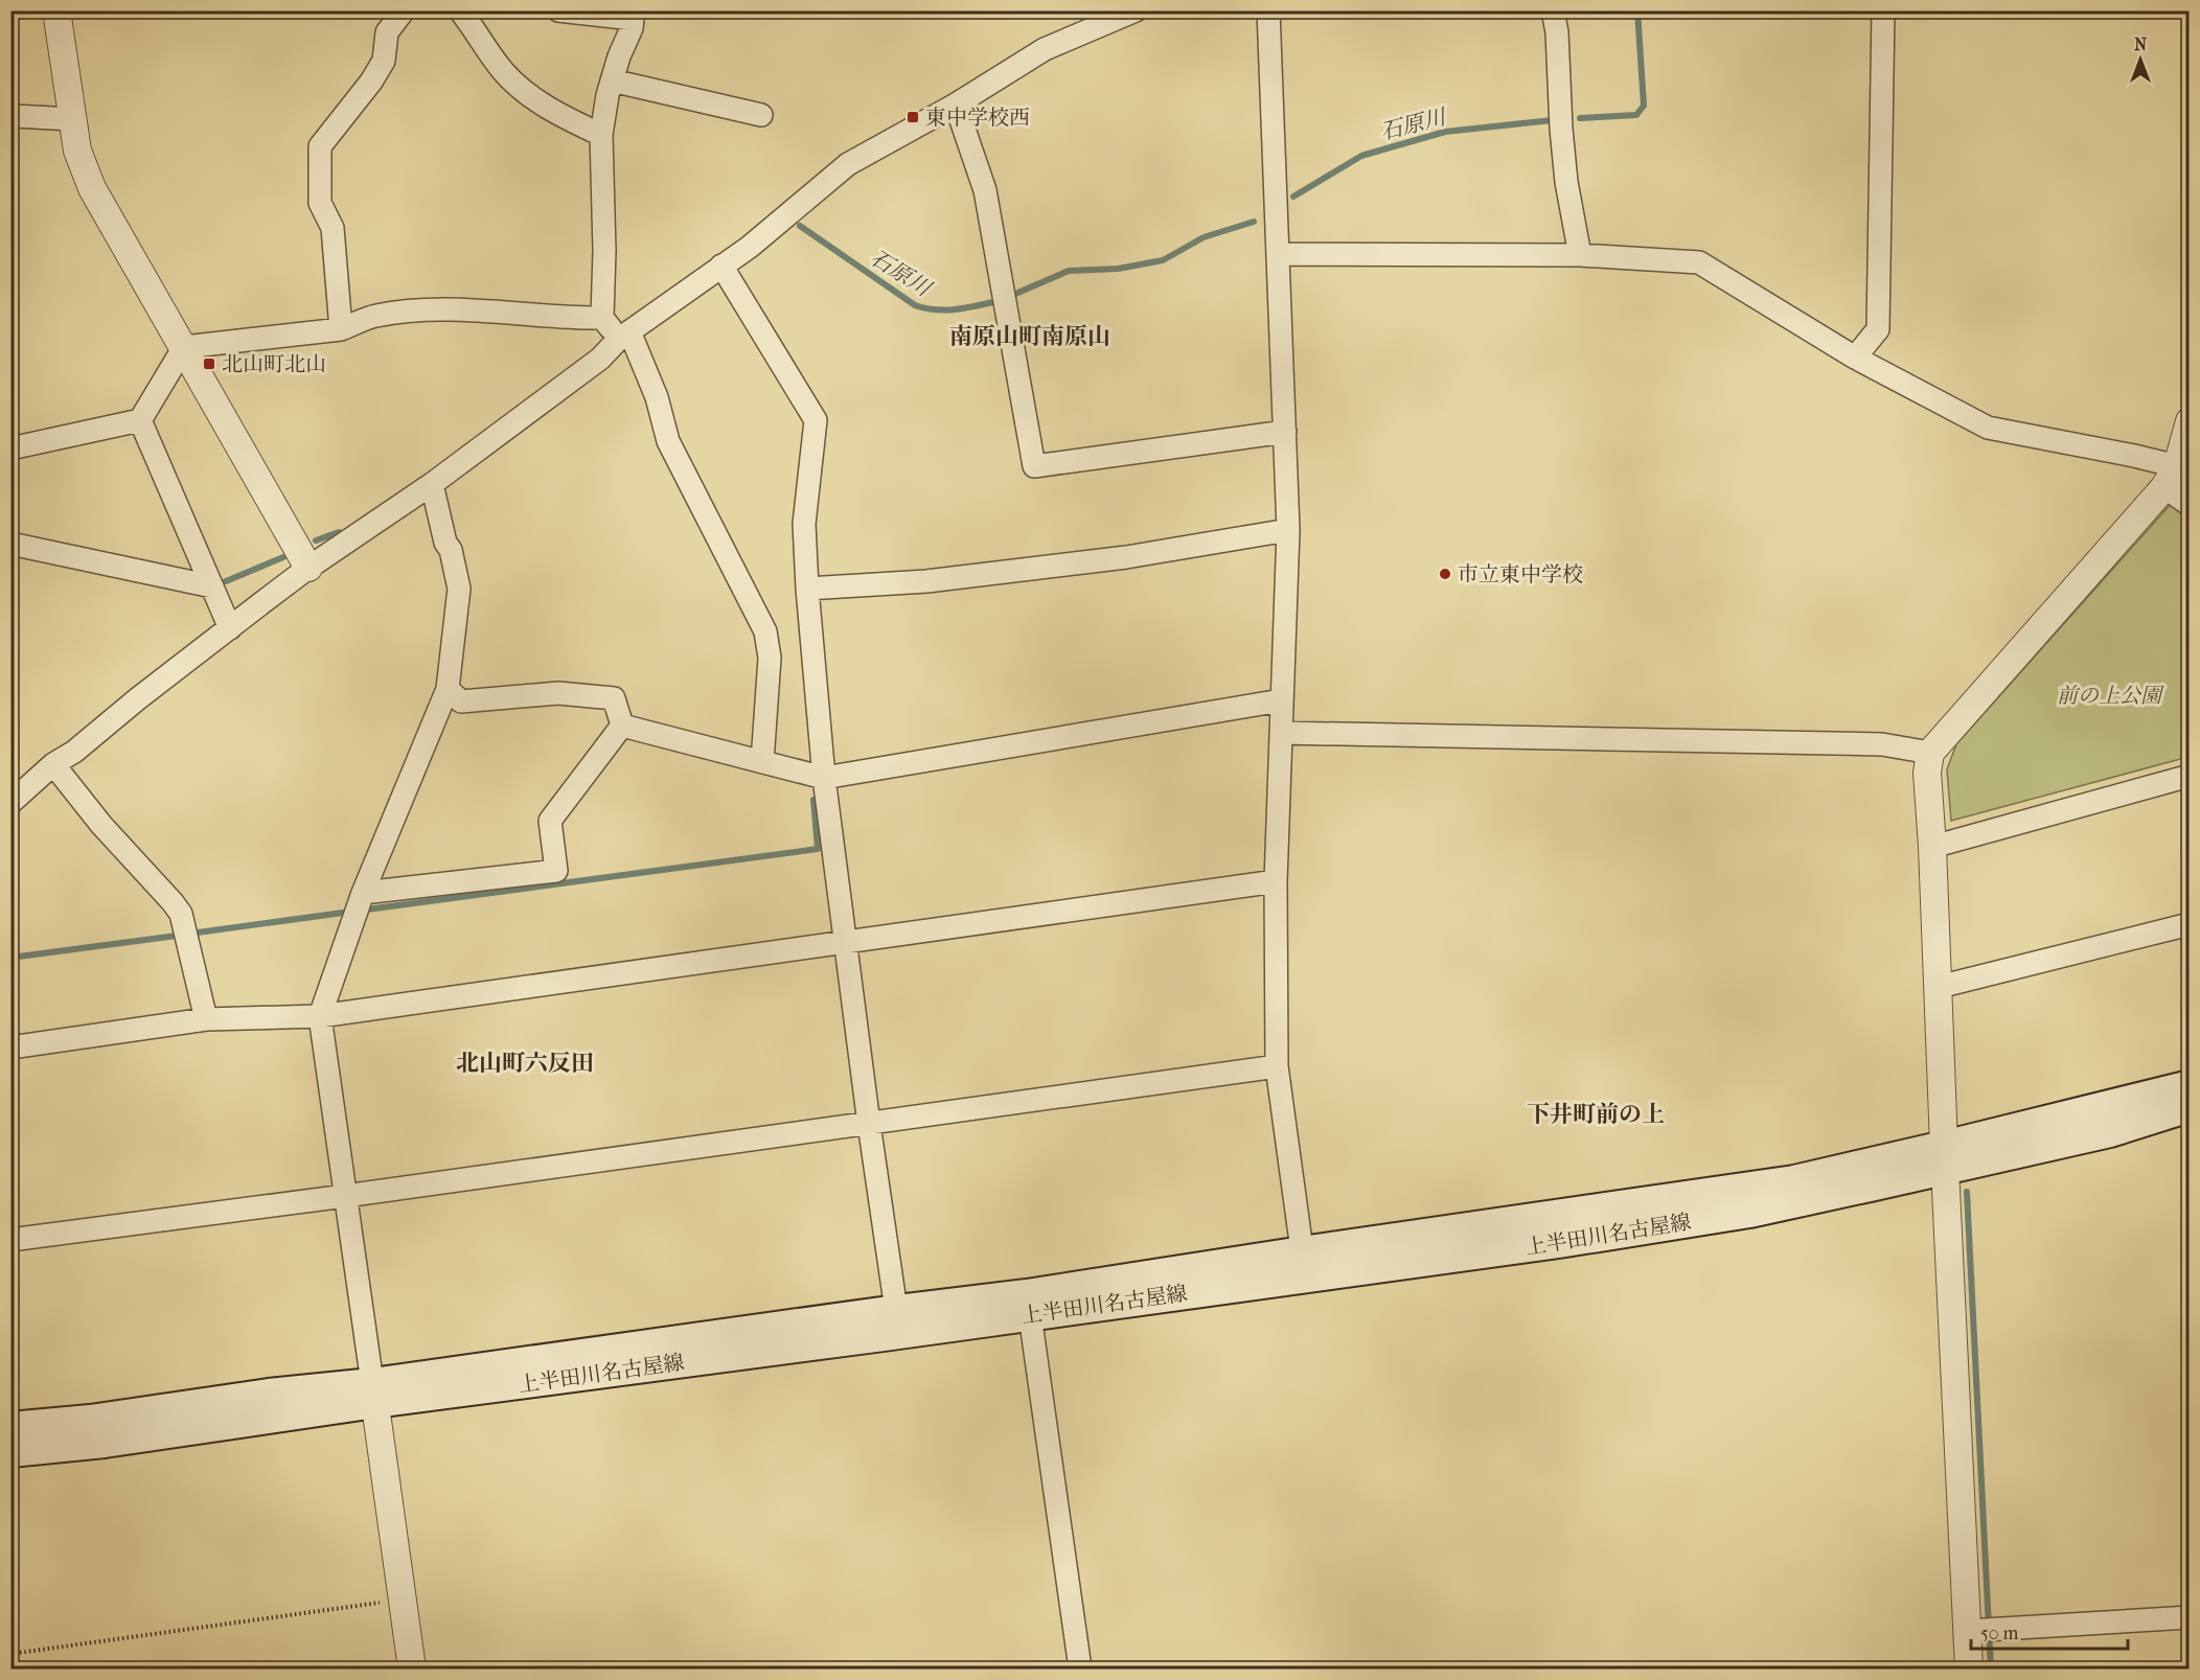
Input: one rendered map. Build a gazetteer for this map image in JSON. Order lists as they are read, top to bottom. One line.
{"streets":{"main road":["上半田川名古屋線"]},"districts":["南原山町南原山","北山町六反田","下井町前の上"],"water":["石原川"],"parks":["前の上公園"],"places":{"transit":["東中学校西","北山町北山"],"other":["市立東中学校"]},"scale_bar":"50 m","north":"top"}
